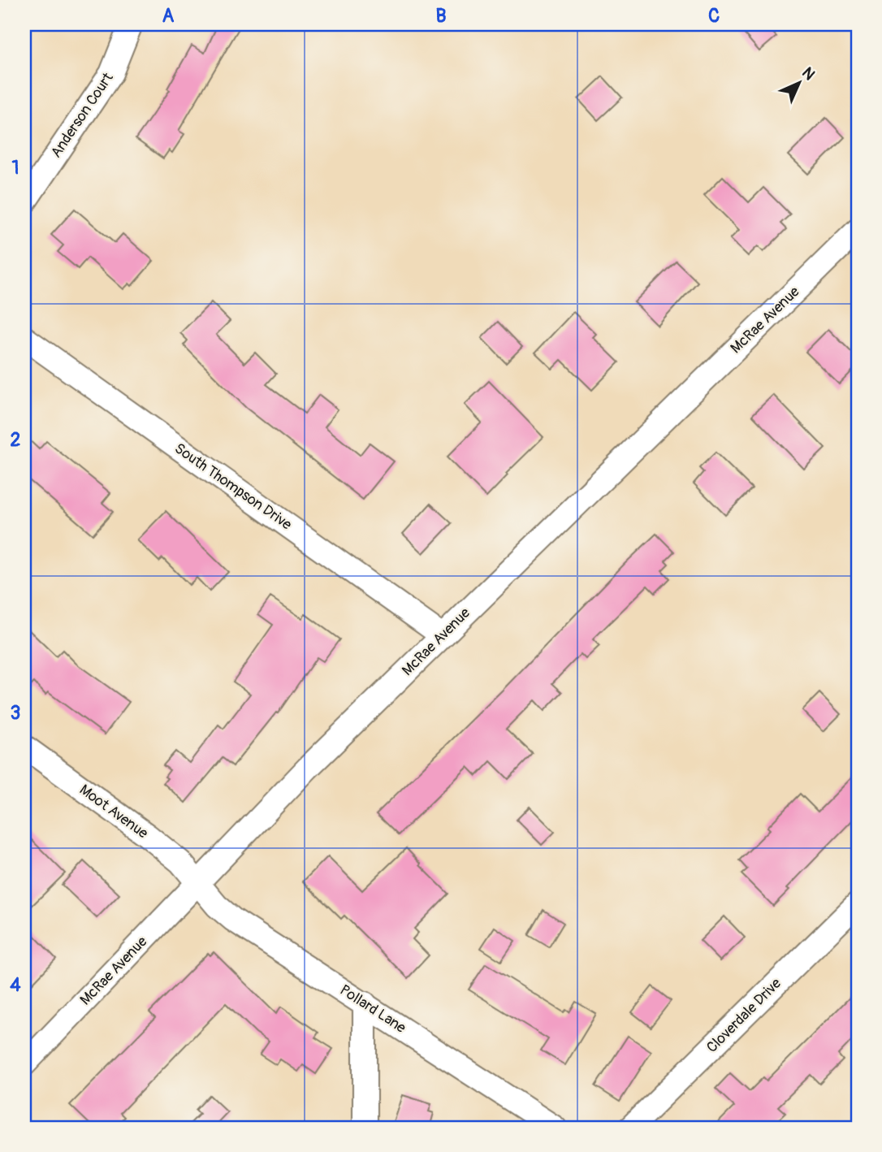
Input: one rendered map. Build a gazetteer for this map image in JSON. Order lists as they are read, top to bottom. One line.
{"streets":{"street":["Anderson Court","McRae Avenue","South Thompson Drive","Moot Avenue","Pollard Lane","Cloverdale Drive"]},"crossings":[["McRae Avenue","South Thompson Drive"],["McRae Avenue","Moot Avenue"],["McRae Avenue","Pollard Lane"],["Moot Avenue","Pollard Lane"]],"north":"top right","grid":{"columns":["A","B","C"],"rows":["1","2","3","4"]}}
